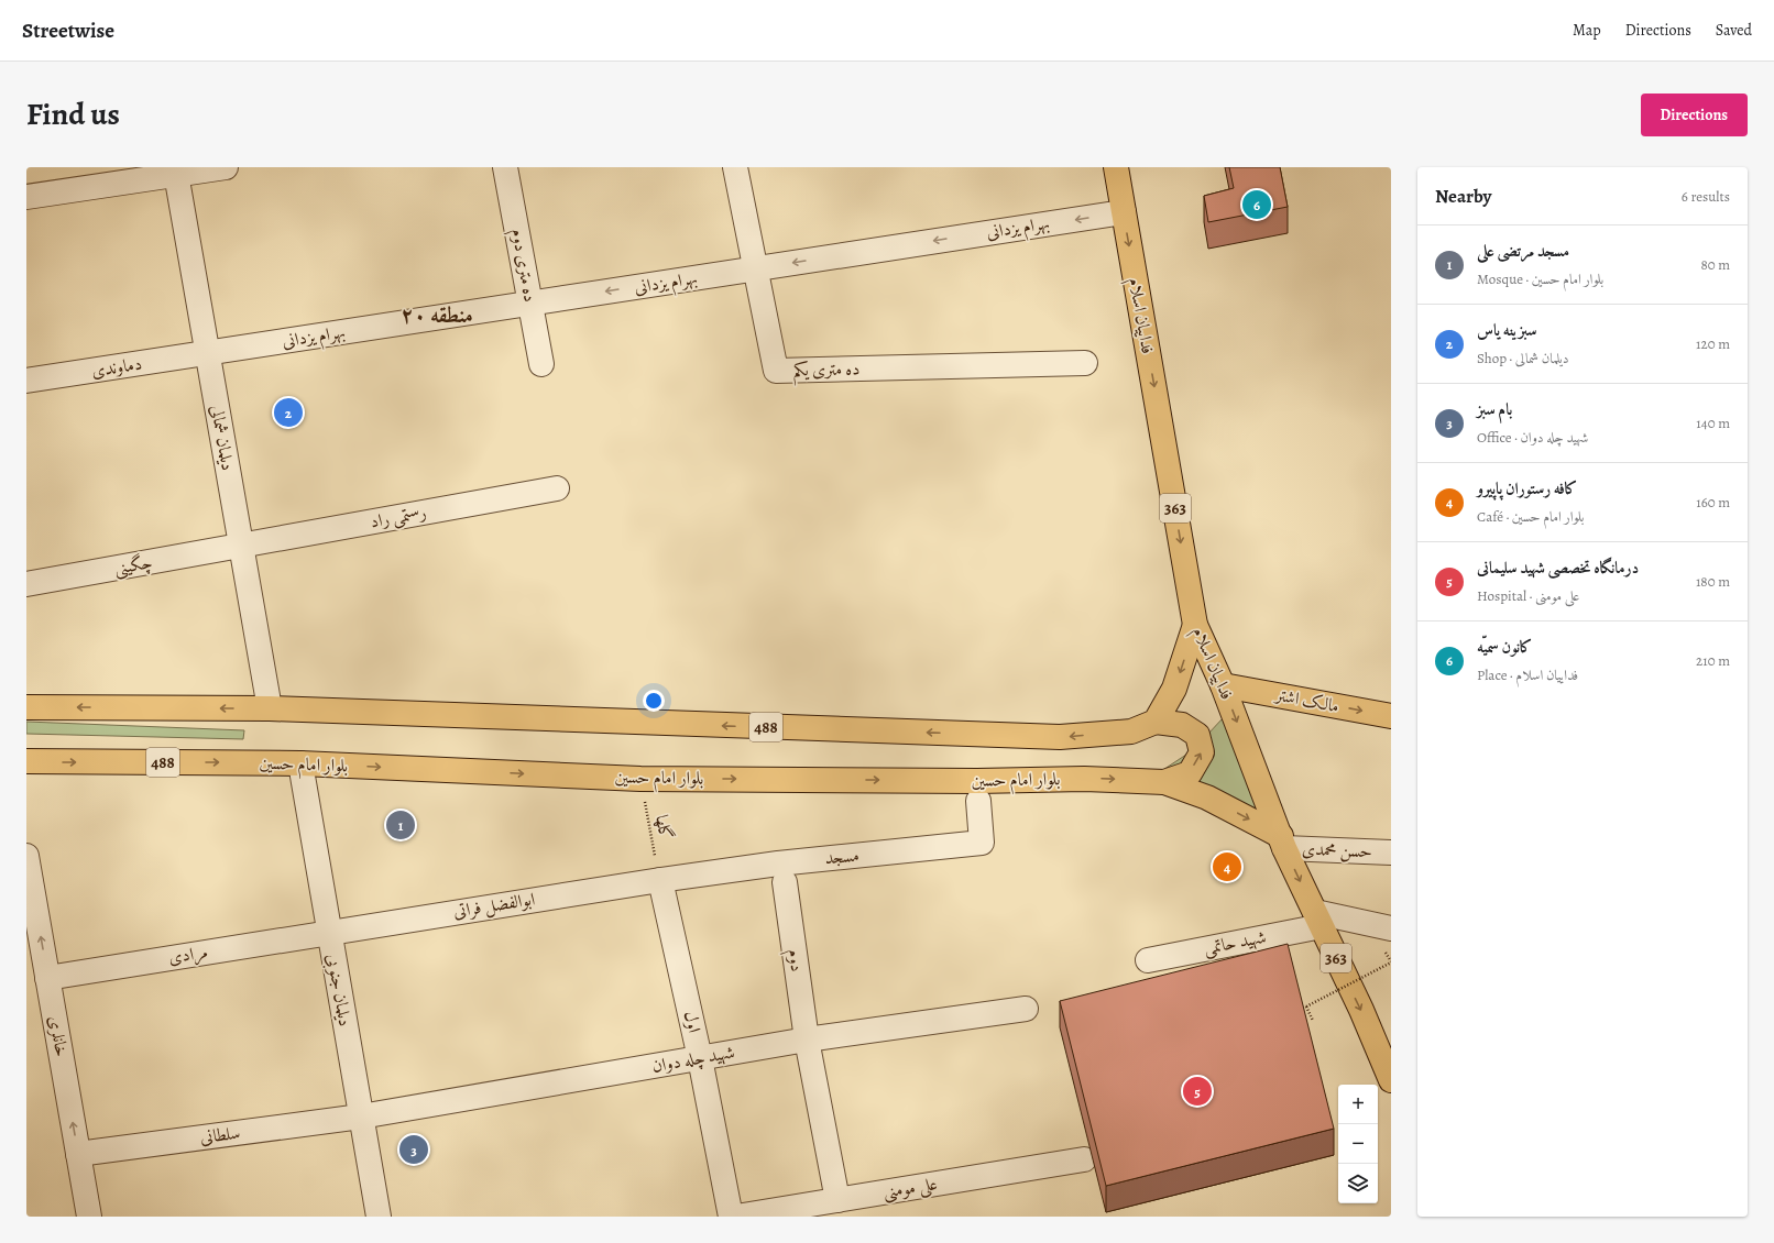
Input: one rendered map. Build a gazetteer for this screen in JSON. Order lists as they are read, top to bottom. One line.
{"streets":{"main road":["فداییان اسلام","363","مالک اشتر","488","بلوار امام حسین"],"street":["بهرام یزدانی","ده متری دوم","دماوندی","ده متری یکم","دیلمان شمالی","رستمی راد","چگینی","حسن محمدی","مسجد","ابوالفضل فراتی","شهید حاتمی","مرادی","دوم","دیلمان جنوبی","اول","خانلری","شهید چله دوان","سلطانی","علی مومنی"],"path":["گلها"]},"crossings":[["بهرام یزدانی","ده متری دوم"],["بهرام یزدانی","فداییان اسلام"],["بهرام یزدانی","دماوندی"],["بهرام یزدانی","ده متری یکم"],["بهرام یزدانی","دیلمان شمالی"],["فداییان اسلام","مالک اشتر"],["فداییان اسلام","بلوار امام حسین"],["فداییان اسلام","حسن محمدی"],["فداییان اسلام","شهید حاتمی"],["دماوندی","دیلمان شمالی"],["دیلمان شمالی","رستمی راد"],["دیلمان شمالی","چگینی"],["دیلمان شمالی","488"],["رستمی راد","چگینی"],["بلوار امام حسین","گلها"],["بلوار امام حسین","حسن محمدی"],["بلوار امام حسین","دیلمان جنوبی"],["گلها","مسجد"],["گلها","ابوالفضل فراتی"],["گلها","اول"],["مسجد","ابوالفضل فراتی"],["مسجد","اول"],["ابوالفضل فراتی","مرادی"],["ابوالفضل فراتی","دیلمان جنوبی"],["ابوالفضل فراتی","اول"],["مرادی","دیلمان جنوبی"],["مرادی","خانلری"],["دوم","شهید چله دوان"],["دیلمان جنوبی","شهید چله دوان"],["دیلمان جنوبی","سلطانی"],["اول","شهید چله دوان"],["خانلری","سلطانی"],["شهید چله دوان","سلطانی"]],"one_way":["بهرام یزدانی","فداییان اسلام","مالک اشتر","خانلری"],"districts":["منطقه ۲۰"],"page":{"header":"Streetwise","nav":["Map","Directions","Saved"],"title":"Find us","buttons":"Directions","heading":["Nearby","6 results"],"pins":["6","2","1","4","5","3"],"list":[{"mark":"1","name":"مسجد مرتضی علی","note":"Mosque · بلوار امام حسین","value":"80 m"},{"mark":"2","name":"سبزینه یاس","note":"Shop · دیلمان شمالی","value":"120 m"},{"mark":"3","name":"بام سبز","note":"Office · شهید چله دوان","value":"140 m"},{"mark":"4","name":"کافه رستوران پاپیرو","note":"Café · بلوار امام حسین","value":"160 m"},{"mark":"5","name":"درمانگاه تخصصی شهید سلیمانی","note":"Hospital · علی مومنی","value":"180 m"},{"mark":"6","name":"کانون سمیّه","note":"Place · فداییان اسلام","value":"210 m"}],"map_buttons":["+","−"]}}
